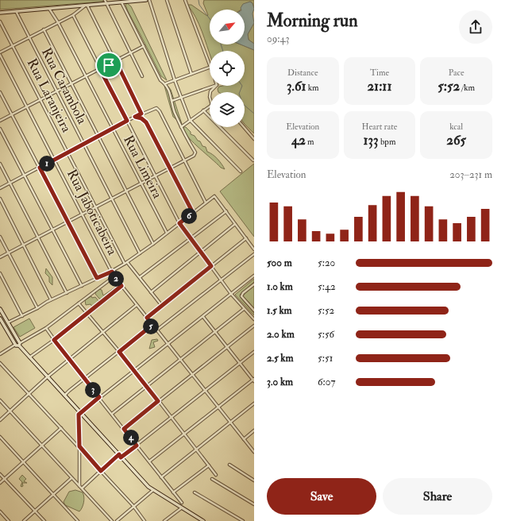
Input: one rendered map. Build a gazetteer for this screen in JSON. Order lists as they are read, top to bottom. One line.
{"streets":{"street":["Rua Carambola","Rua Laranjeira","Rua Limeira","Rua Jaboticabeira"]},"north":"top right","page":{"heading":["Morning run","09:43"],"stats":[["Distance","3.61 km"],["Time","21:11"],["Pace","5:52 /km"],["Elevation","42 m"],["Heart rate","133 bpm"],["kcal","265"]],"pins":["1","6","2","5","3","4"],"chart":["Elevation","203–231 m"],"list":[{"name":"500 m","note":"5:20"},{"name":"1.0 km","note":"5:42"},{"name":"1.5 km","note":"5:52"},{"name":"2.0 km","note":"5:56"},{"name":"2.5 km","note":"5:51"},{"name":"3.0 km","note":"6:07"}],"buttons":["Save","Share"]}}
